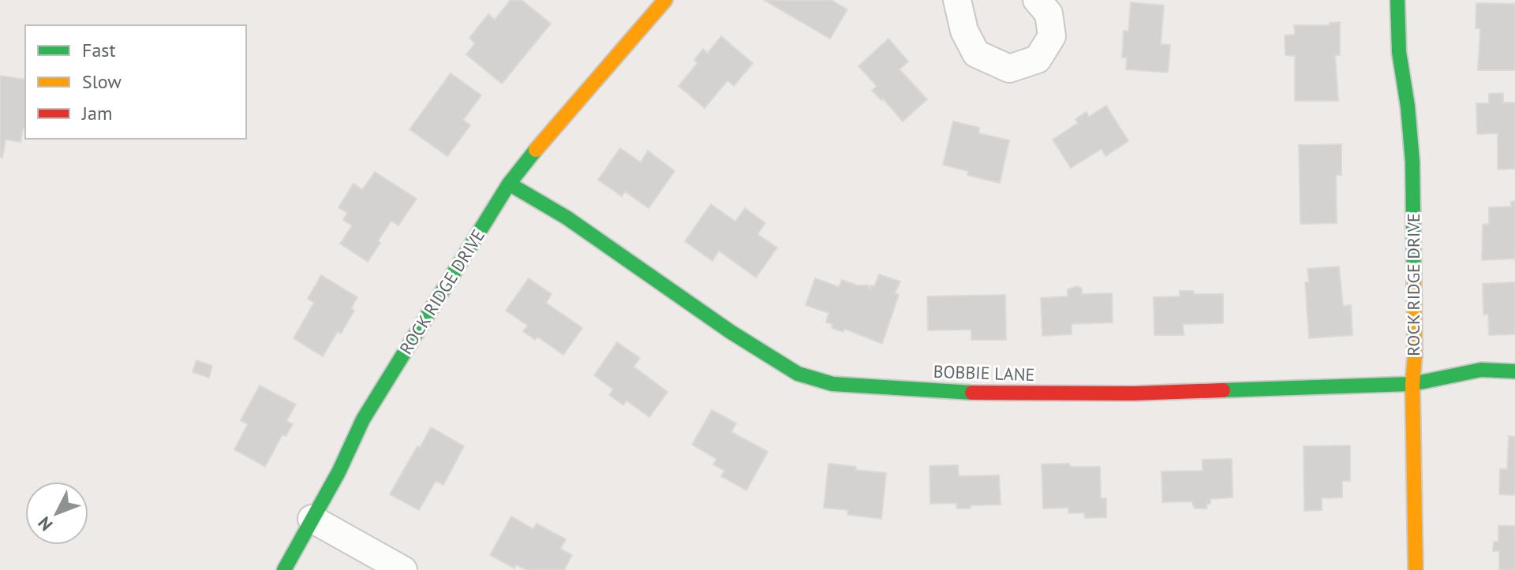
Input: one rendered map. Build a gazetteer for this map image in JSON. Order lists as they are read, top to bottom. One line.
{"streets":{"street":["ROCK RIDGE DRIVE","BOBBIE LANE"]},"crossings":[["ROCK RIDGE DRIVE","BOBBIE LANE"]],"legend":["Fast","Slow","Jam"],"north":"bottom left"}
